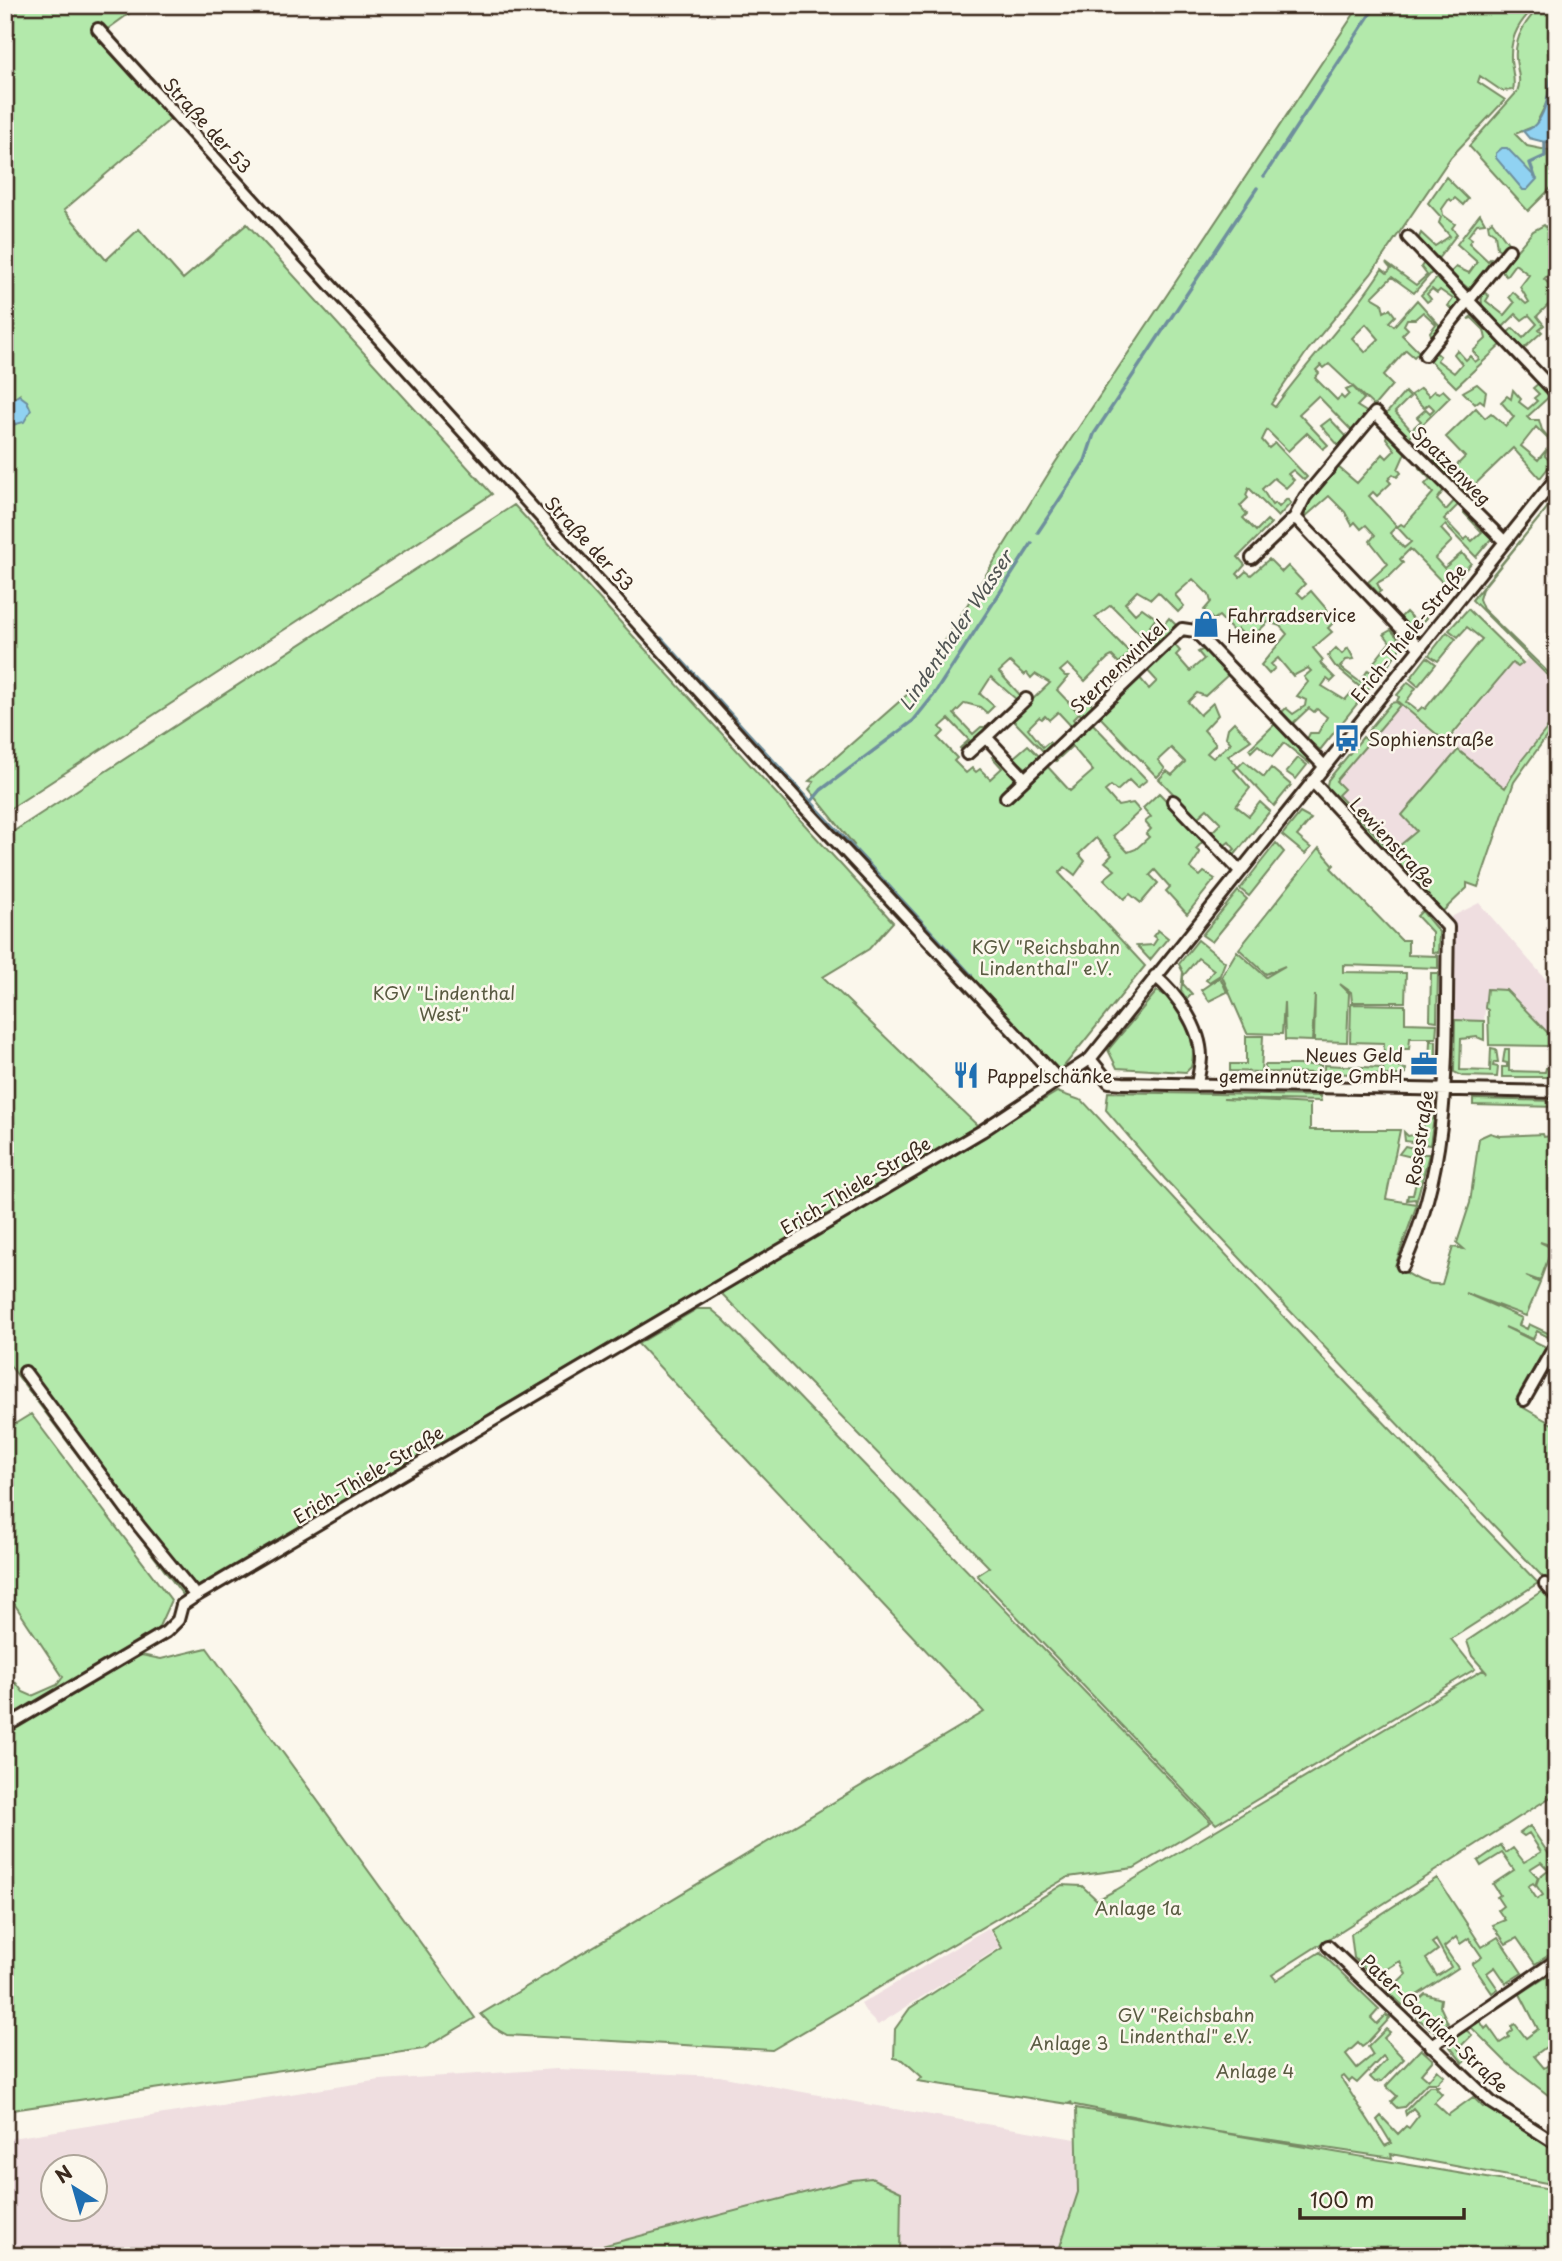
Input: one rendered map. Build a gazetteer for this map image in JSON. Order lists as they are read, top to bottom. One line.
{"streets":{"street":["Straße der 53","Spatzenweg","Erich-Thiele-Straße","Sternenwinkel","Lewienstraße","Rosestraße","Pater-Gordian-Straße"]},"crossings":[["Straße der 53","Erich-Thiele-Straße"],["Spatzenweg","Erich-Thiele-Straße"],["Erich-Thiele-Straße","Sternenwinkel"],["Erich-Thiele-Straße","Lewienstraße"],["Lewienstraße","Rosestraße"]],"water":["Lindenthaler Wasser"],"parks":["KGV \"Reichsbahn Lindenthal\" e.V.","KGV \"Lindenthal West\"","Anlage 1a","GV \"Reichsbahn Lindenthal\" e.V.","Anlage 3","Anlage 4"],"places":{"shop":["Fahrradservice Heine"],"bus stop":["Sophienstraße"],"office":["Neues Geld gemeinnützige GmbH"],"restaurant":["Pappelschänke"]},"scale_bar":"100 m","north":"top left"}
